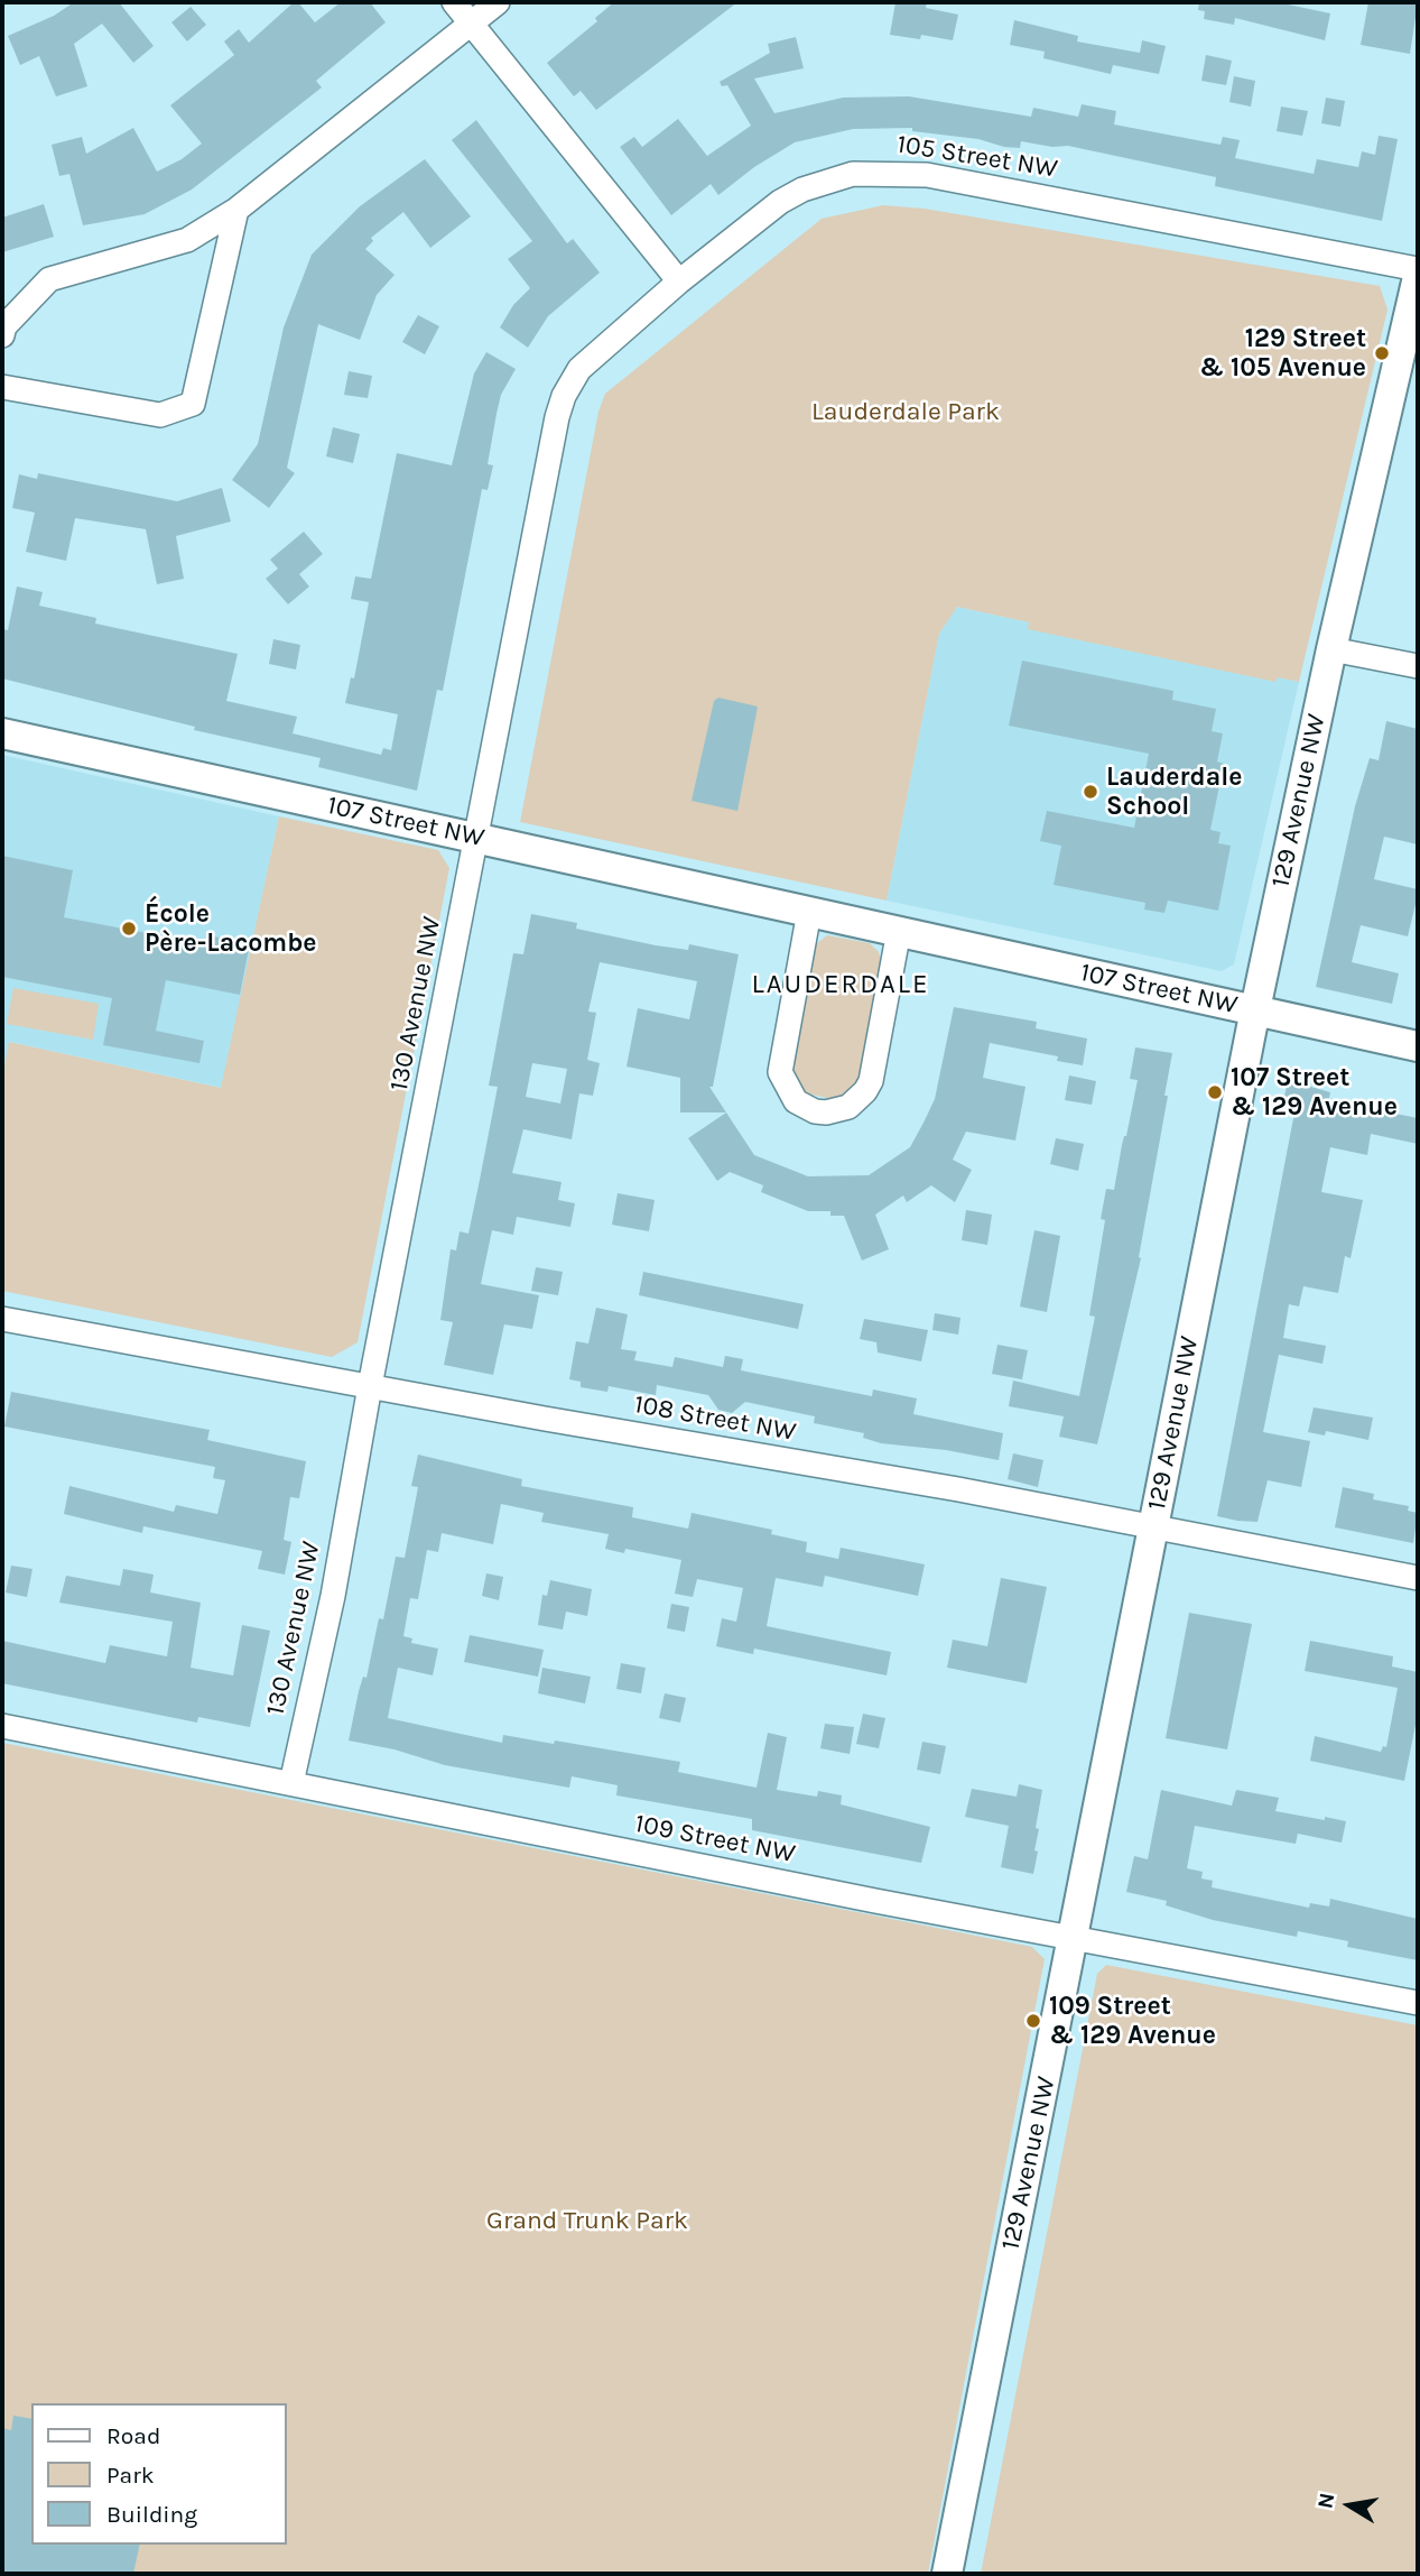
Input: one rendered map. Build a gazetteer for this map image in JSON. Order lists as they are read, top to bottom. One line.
{"streets":{"street":["105 Street NW","129 Avenue NW","107 Street NW","130 Avenue NW","108 Street NW","109 Street NW"]},"crossings":[["105 Street NW","130 Avenue NW"],["129 Avenue NW","107 Street NW"],["129 Avenue NW","108 Street NW"],["129 Avenue NW","109 Street NW"],["107 Street NW","130 Avenue NW"],["130 Avenue NW","108 Street NW"],["130 Avenue NW","109 Street NW"]],"districts":["LAUDERDALE"],"parks":["Lauderdale Park","Grand Trunk Park"],"places":["129 Street & 105 Avenue","Lauderdale School","École Père-Lacombe","107 Street & 129 Avenue","109 Street & 129 Avenue"],"legend":["Road","Park","Building"],"north":"left"}
